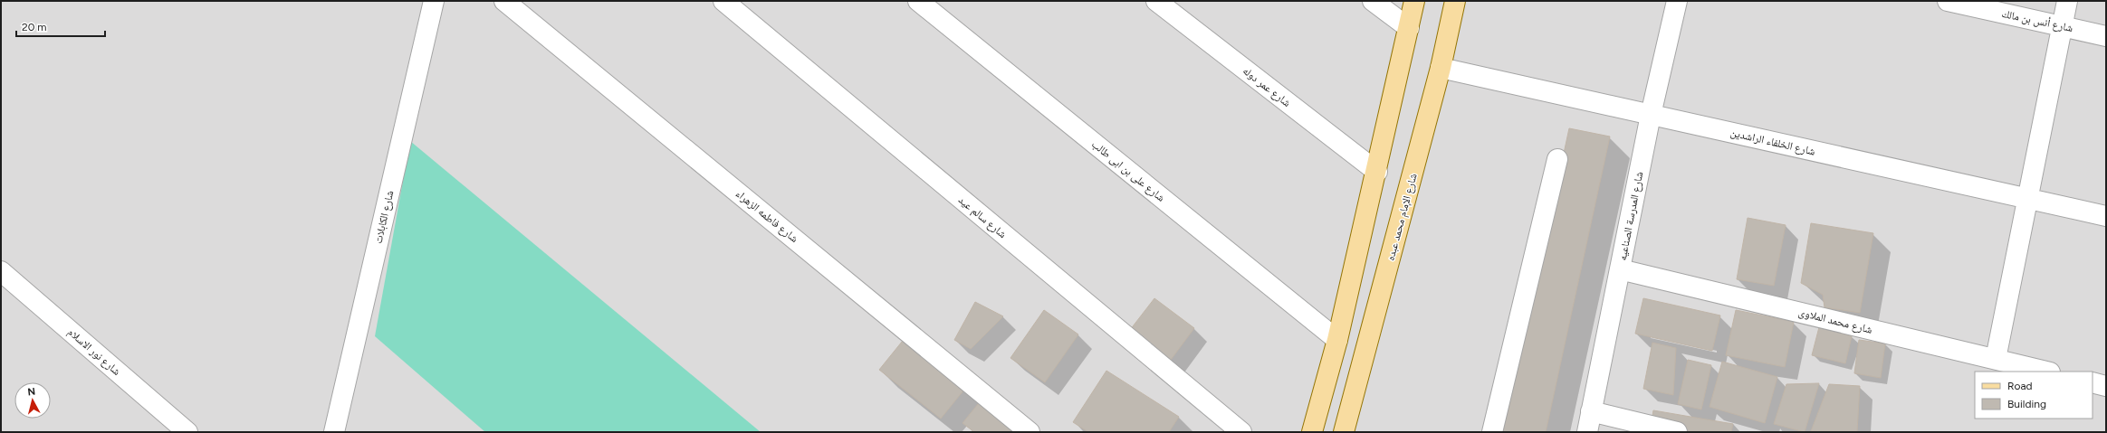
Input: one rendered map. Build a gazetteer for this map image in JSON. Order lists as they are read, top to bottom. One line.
{"streets":{"main road":["شارع الإمام محمد عبده"],"street":["شارع أنس بن مالك","شارع عمر دوله","شارع الخلفاء الراشدين","شارع على بن ابى طالب","شارع فاطمه الزهراء","شارع المدرسة الصناعيه","شارع الكابلات","شارع سالم عيد","شارع محمد الملاوى","شارع نور الاسلام"]},"crossings":[["شارع الخلفاء الراشدين","شارع المدرسة الصناعيه"],["شارع الخلفاء الراشدين","شارع الإمام محمد عبده"],["شارع المدرسة الصناعيه","شارع محمد الملاوى"]],"legend":["Road","Building"],"scale_bar":"20 m","north":"top"}
